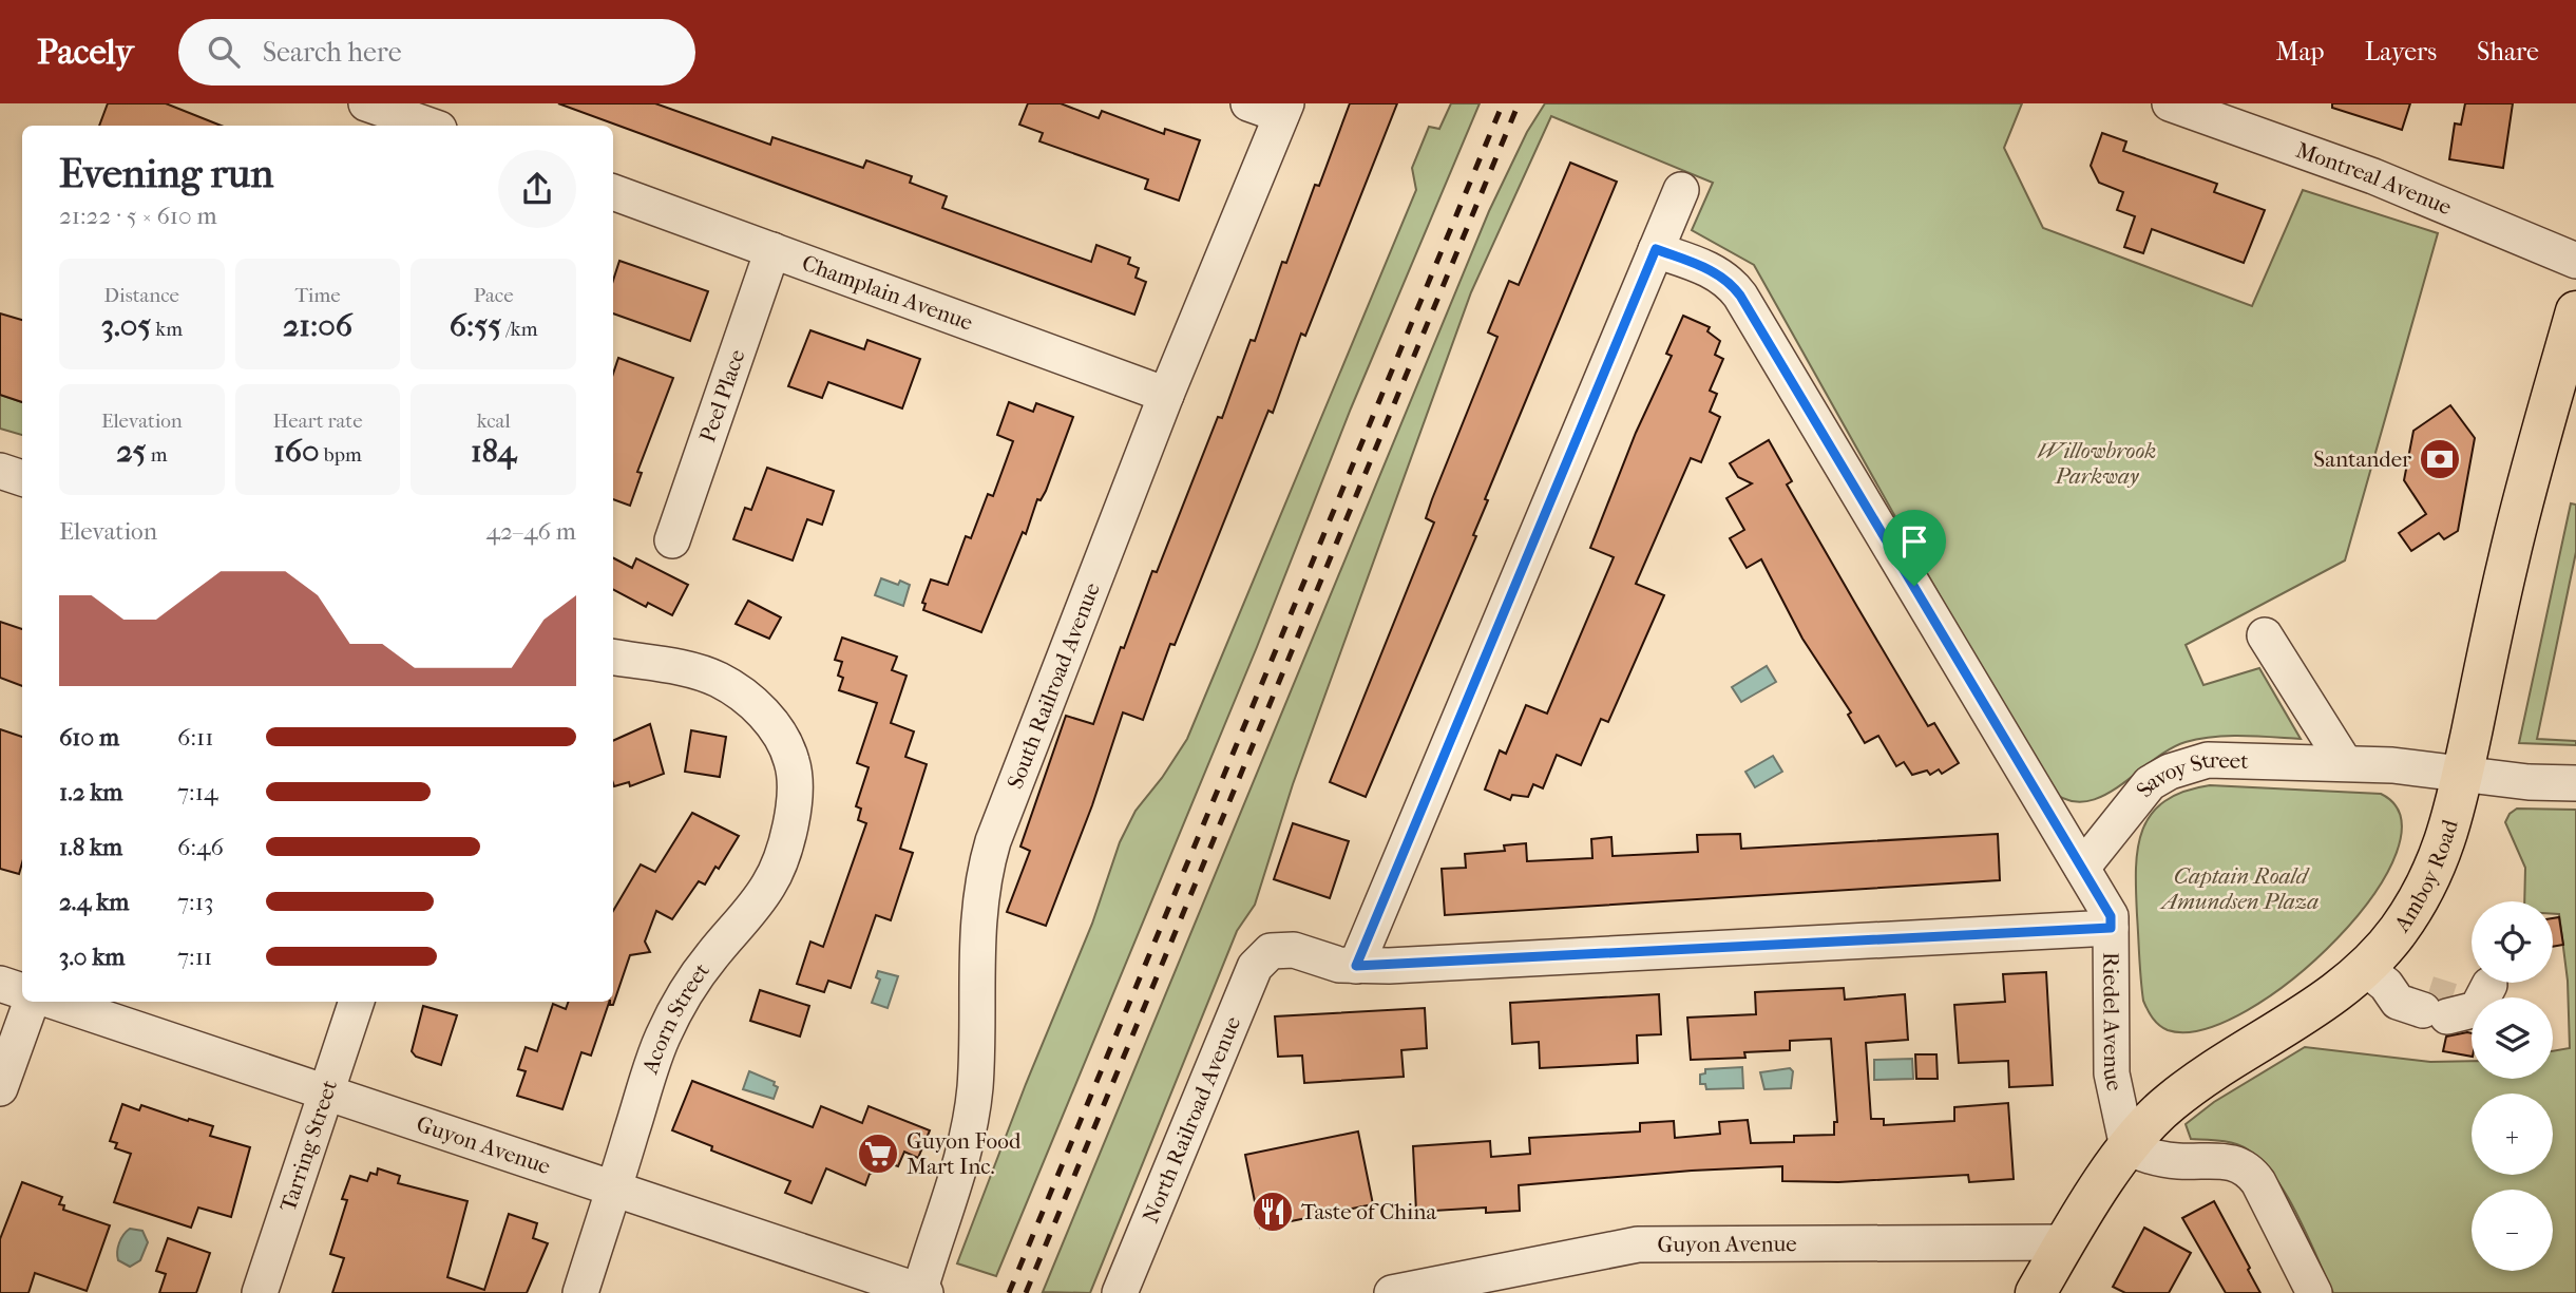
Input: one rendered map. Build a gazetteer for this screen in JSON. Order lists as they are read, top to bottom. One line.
{"streets":{"main road":["Amboy Road"],"street":["Montreal Avenue","Champlain Avenue","Peel Place","South Railroad Avenue","Savoy Street","Acorn Street","Riedel Avenue","North Railroad Avenue","Guyon Avenue","Tarring Street"]},"crossings":[["Champlain Avenue","Peel Place"],["Champlain Avenue","South Railroad Avenue"],["South Railroad Avenue","Guyon Avenue"],["Savoy Street","Amboy Road"],["Savoy Street","Riedel Avenue"],["Amboy Road","Riedel Avenue"],["Amboy Road","Guyon Avenue"],["Acorn Street","Guyon Avenue"],["Guyon Avenue","Tarring Street"]],"parks":["Willowbrook Parkway","Captain Roald Amundsen Plaza"],"places":{"bank":["Santander"],"supermarket":["Guyon Food Mart Inc."],"restaurant":["Taste of China"]},"page":{"header":"Pacely","search":"Search here","nav":["Map","Layers","Share"],"heading":["Evening run","21:22 · 5 × 610 m"],"stats":[["Distance","3.05 km"],["Time","21:06"],["Pace","6:55 /km"],["Elevation","25 m"],["Heart rate","160 bpm"],["kcal","184"]],"chart":["Elevation","42–46 m"],"list":[{"name":"610 m","note":"6:11"},{"name":"1.2 km","note":"7:14"},{"name":"1.8 km","note":"6:46"},{"name":"2.4 km","note":"7:13"},{"name":"3.0 km","note":"7:11"}],"map_buttons":["+","−"]}}
